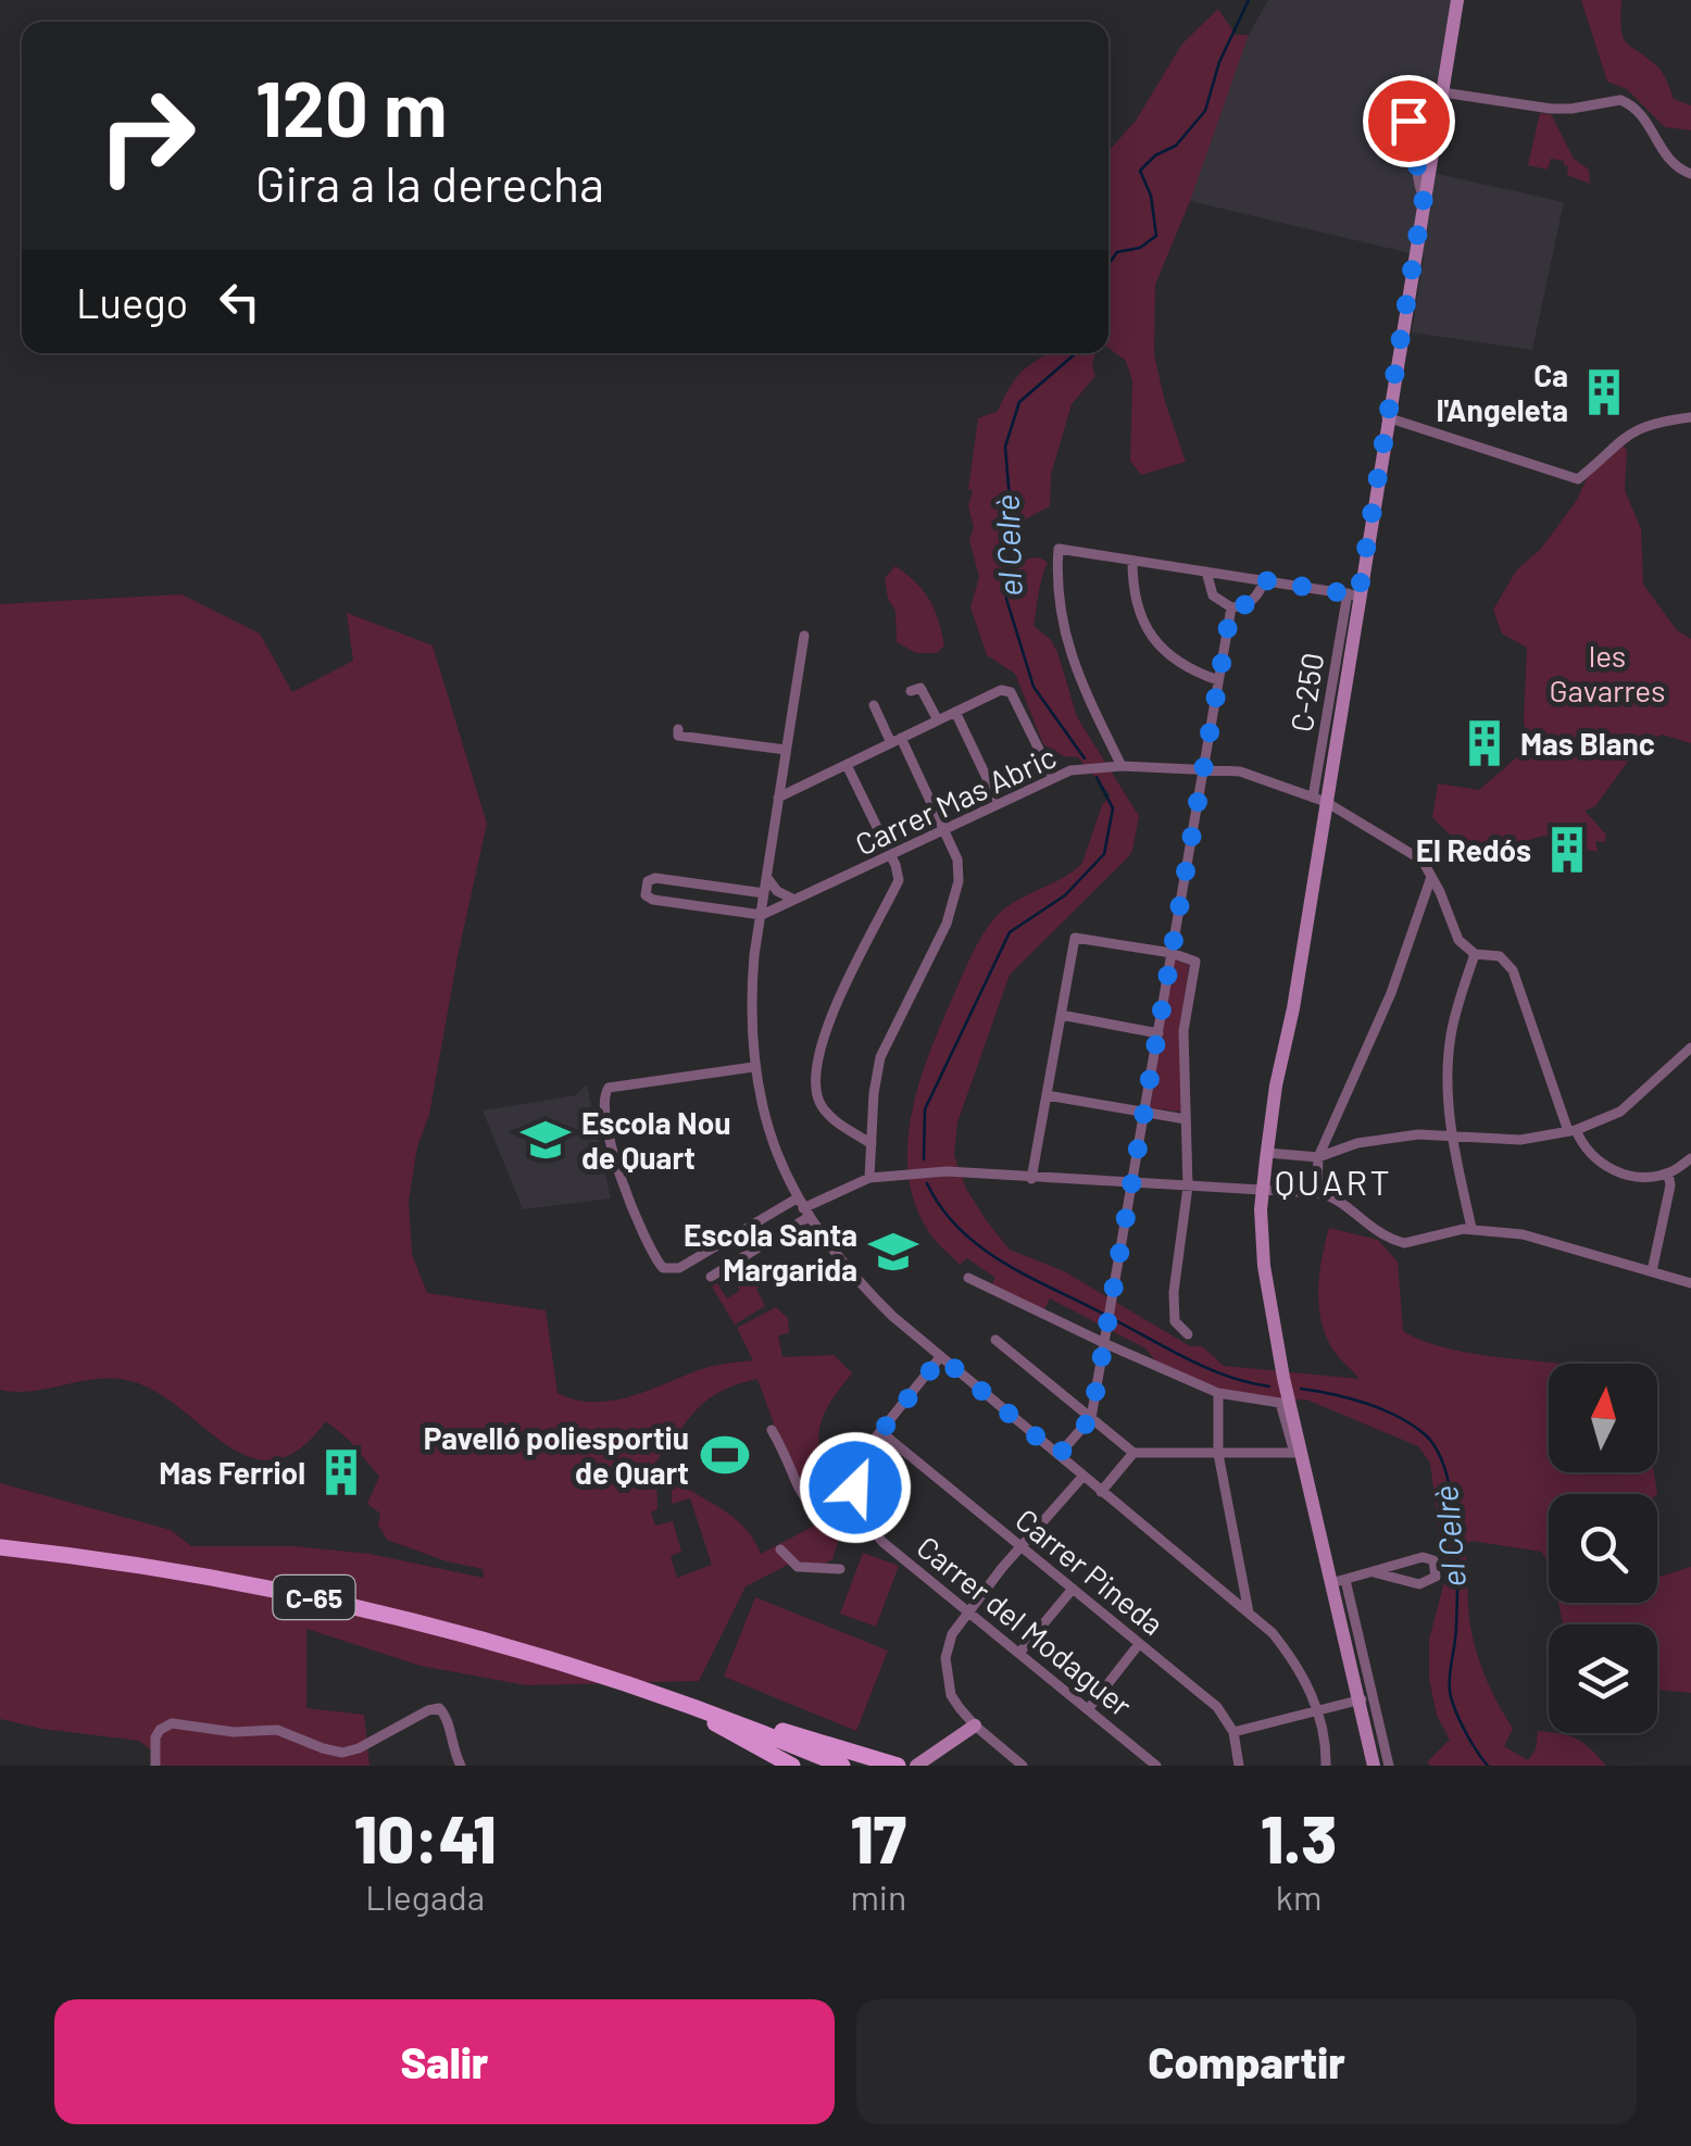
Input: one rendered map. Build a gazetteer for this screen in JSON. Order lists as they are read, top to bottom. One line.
{"streets":{"main road":["C-250","C-65"],"street":["Carrer Mas Abric","Carrer Pineda","Carrer del Modaguer"]},"crossings":[["C-250","Carrer Mas Abric"]],"districts":["QUART"],"water":["el Celrè"],"parks":["les Gavarres"],"places":{"building":["Ca l'Angeleta","Mas Blanc","El Redós","Mas Ferriol"],"school or university":["Escola Nou de Quart","Escola Santa Margarida"],"sports":["Pavelló poliesportiu de Quart"]},"north":"top","page":{"turn":["120 m","Gira a la derecha"],"then":"Luego","eta":["10:41","Llegada","17","min","1.3","km"],"buttons":["Salir","Compartir"]}}
